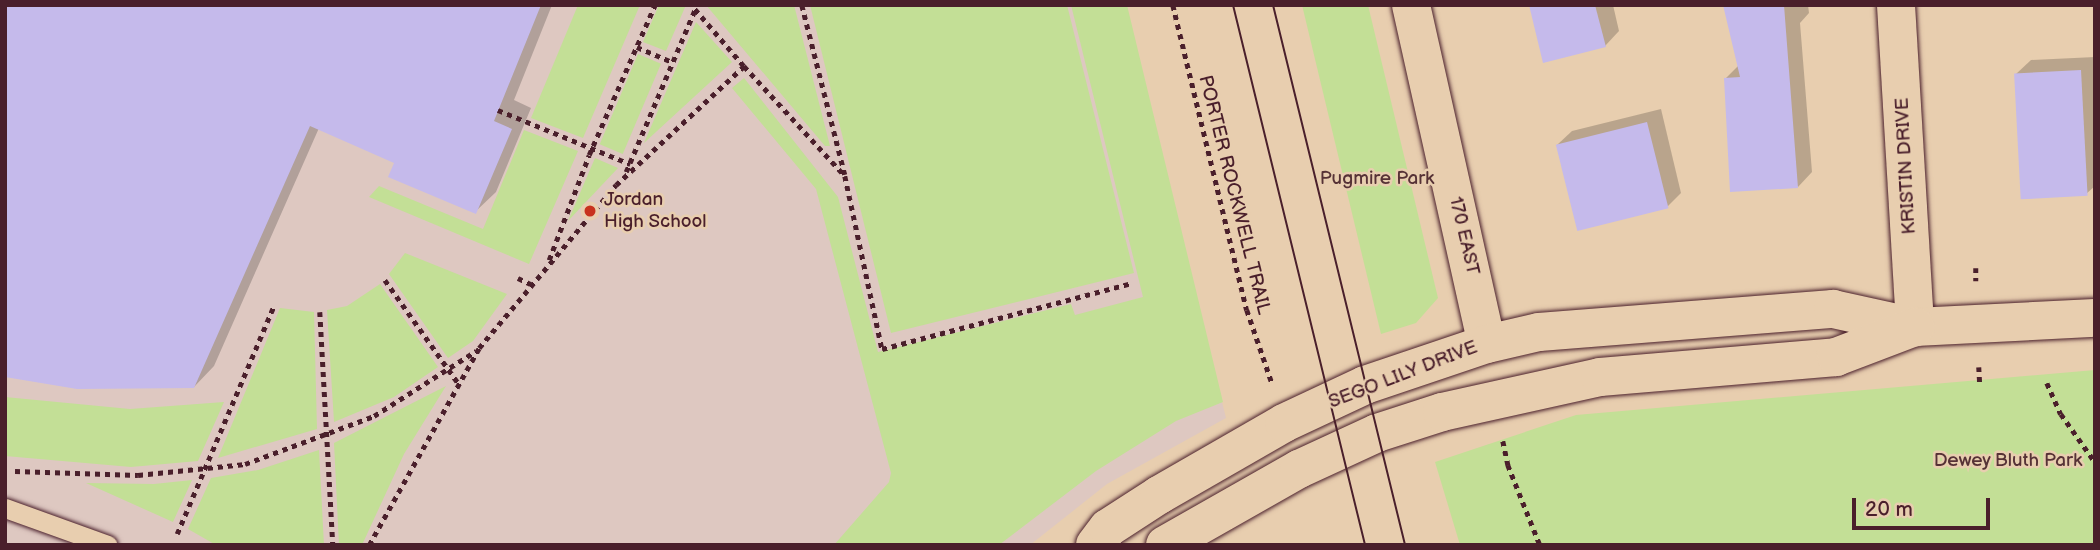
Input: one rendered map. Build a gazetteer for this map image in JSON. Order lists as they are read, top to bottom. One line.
{"streets":{"main road":["KRISTIN DRIVE","170 EAST","SEGO LILY DRIVE"],"path":["PORTER ROCKWELL TRAIL"]},"crossings":[["KRISTIN DRIVE","SEGO LILY DRIVE"],["170 EAST","SEGO LILY DRIVE"]],"parks":["Pugmire Park","Dewey Bluth Park"],"places":["Jordan High School"],"scale_bar":"20 m"}
